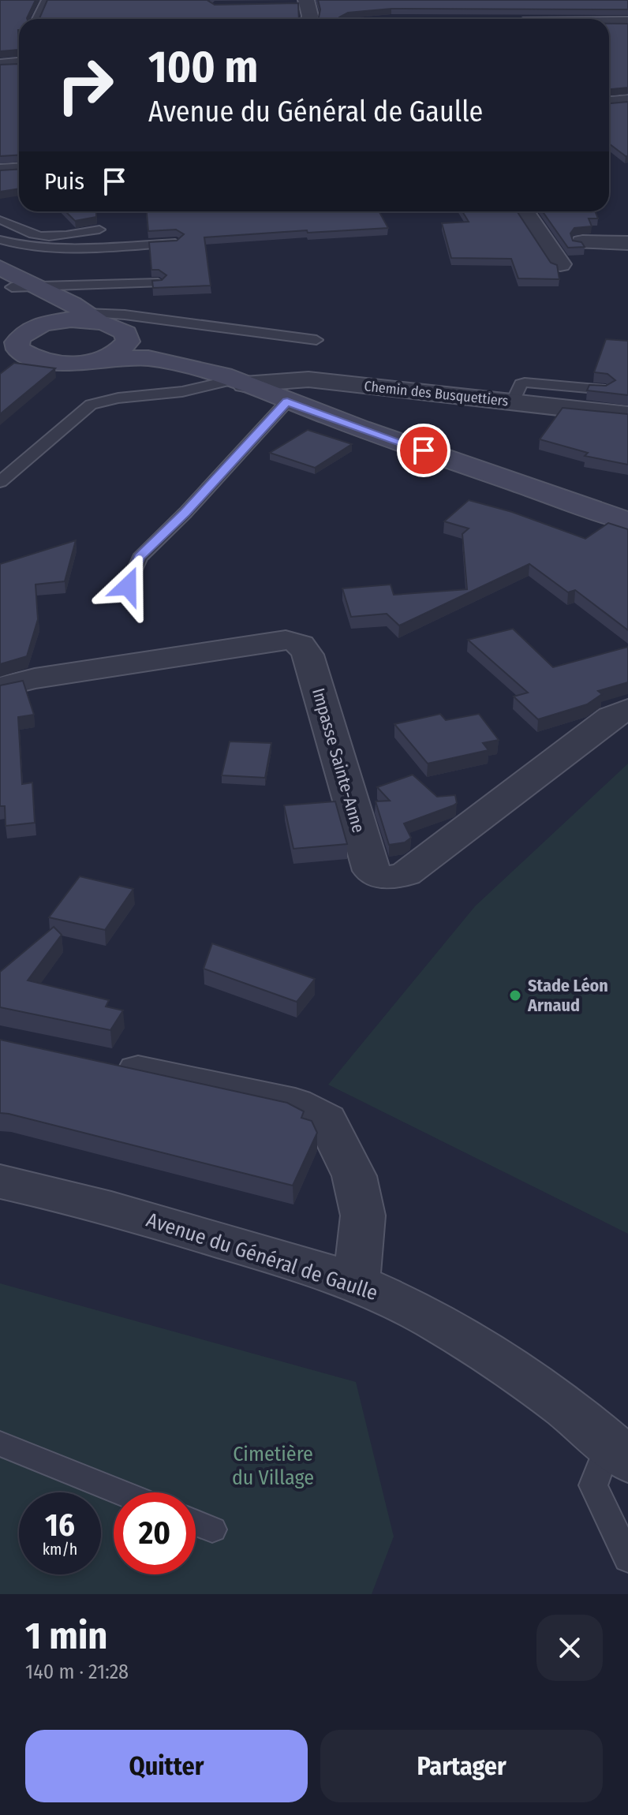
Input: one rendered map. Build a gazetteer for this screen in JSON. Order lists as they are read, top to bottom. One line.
{"streets":{"street":["Chemin des Busquettiers","Impasse Sainte-Anne","Avenue du Général de Gaulle"]},"parks":["Cimetière du Village"],"places":["Stade Léon Arnaud"],"page":{"turn":["100 m","Avenue du Général de Gaulle"],"then":"Puis","speed":"16 km/h","limit":"20","heading":["1 min","140 m · 21:28"],"buttons":["Quitter","Partager"]}}
